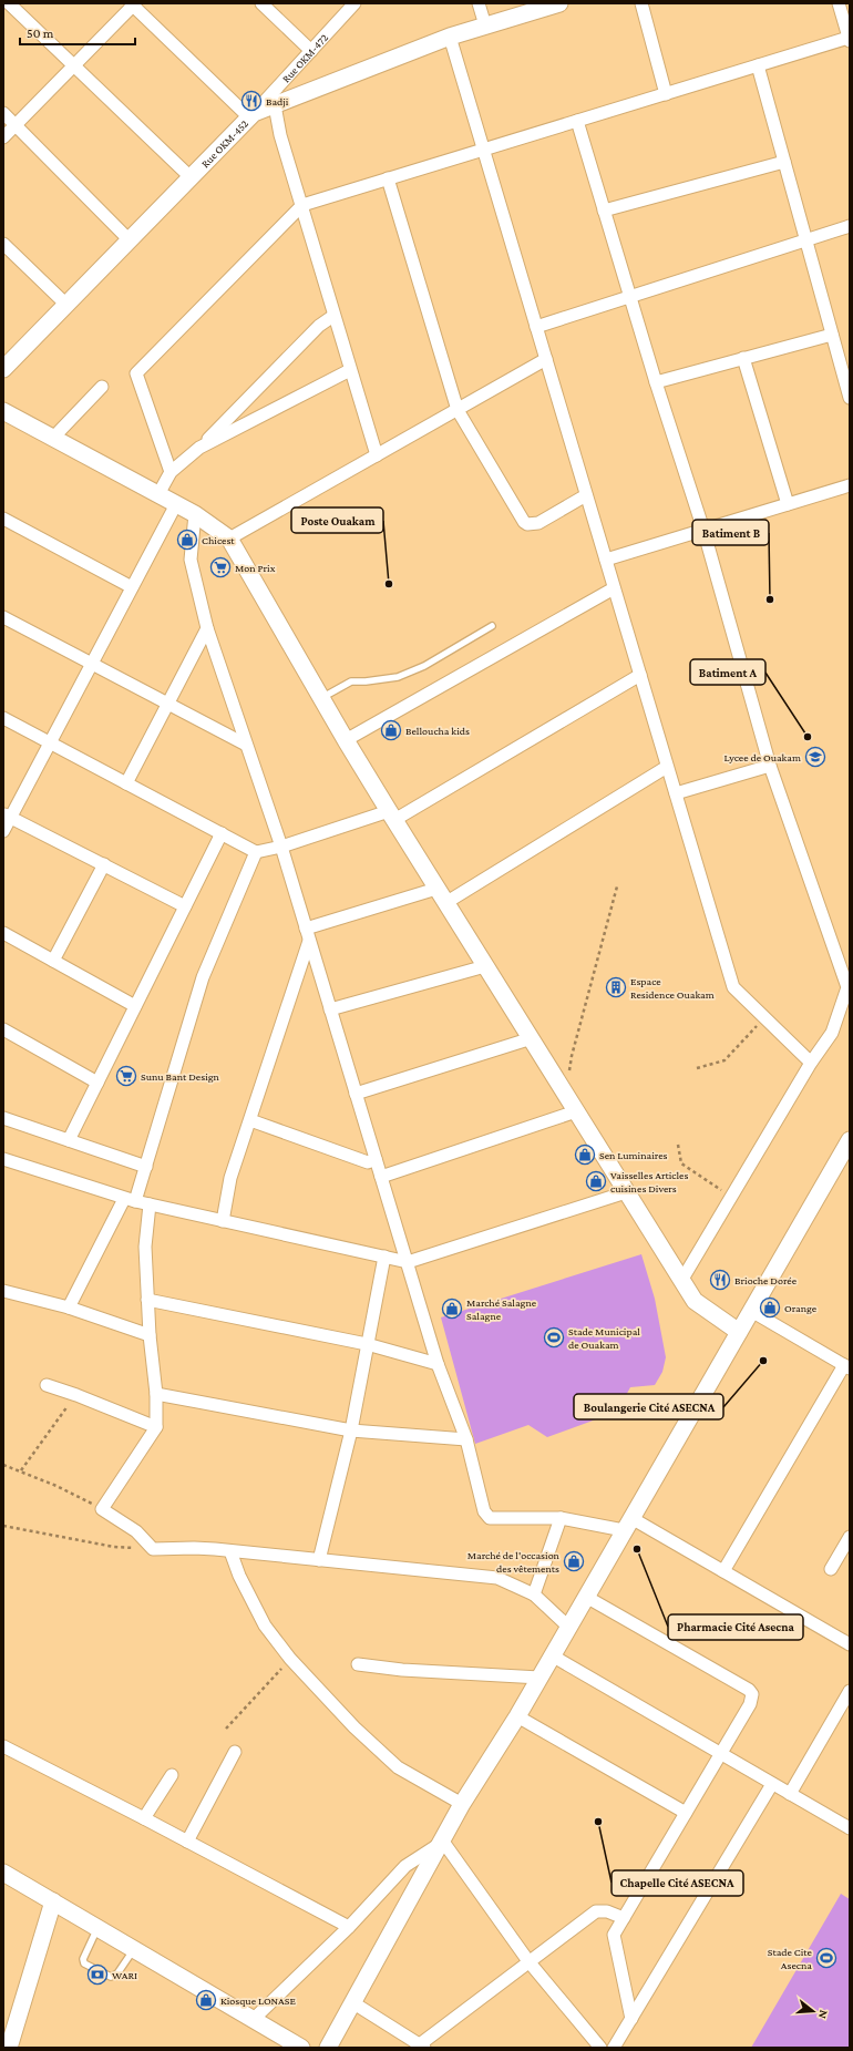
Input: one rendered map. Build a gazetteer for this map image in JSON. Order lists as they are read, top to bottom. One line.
{"streets":{"street":["Rue OKM-472","Rue OKM-452"]},"crossings":[["Rue OKM-472","Rue OKM-452"]],"places":{"restaurant":["Badji","Brioche Dorée"],"shop":["Chicest","Belloucha kids","Sen Luminaires","Vaisselles Articles cuisines Divers","Orange","Marché Salagne Salagne","Marché de l'occasion des vêtements","Kiosque LONASE"],"supermarket":["Mon Prix","Sunu Bant Design"],"other":["Poste Ouakam","Batiment B","Batiment A","Boulangerie Cité ASECNA","Pharmacie Cité Asecna","Chapelle Cité ASECNA"],"school or university":["Lycee de Ouakam"],"building":["Espace Residence Ouakam"],"sports":["Stade Municipal de Ouakam","Stade Cite Asecna"],"bank":["WARI"]},"scale_bar":"50 m","north":"right"}
